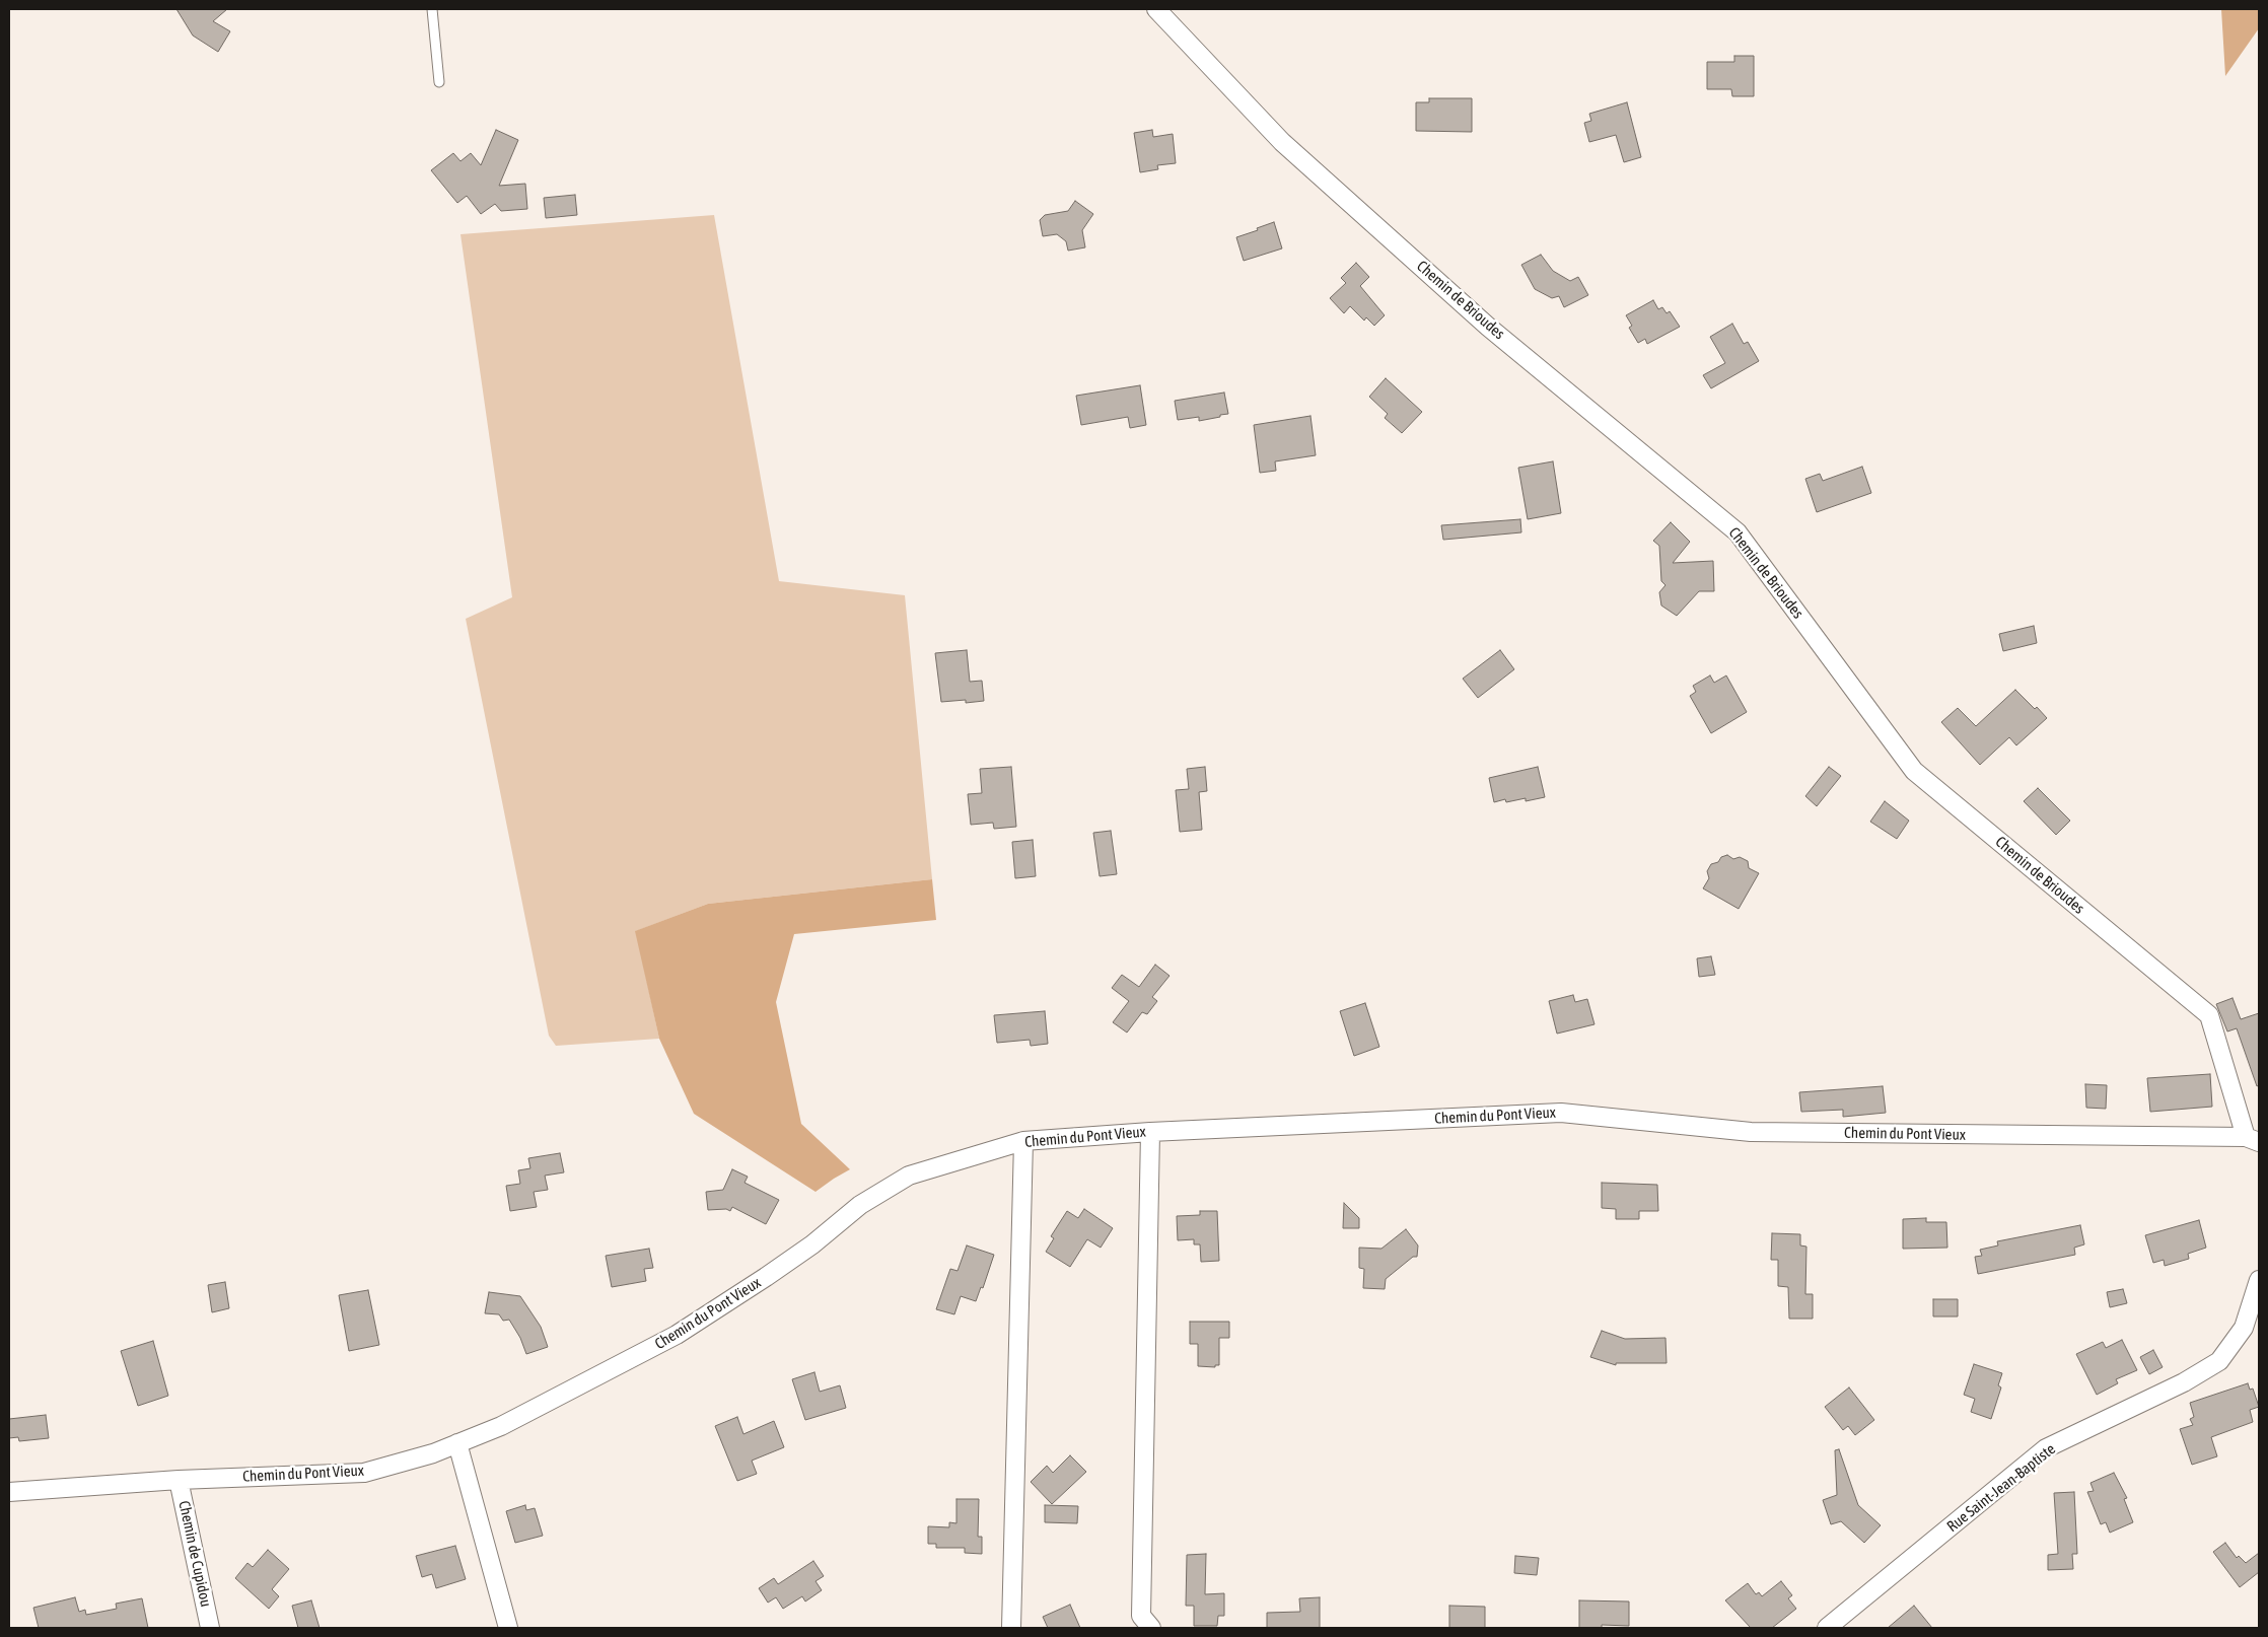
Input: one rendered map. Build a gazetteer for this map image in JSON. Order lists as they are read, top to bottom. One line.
{"streets":{"street":["Chemin de Brioudes","Chemin du Pont Vieux","Rue Saint-Jean-Baptiste","Chemin de Cupidou"]},"crossings":[["Chemin de Brioudes","Chemin du Pont Vieux"],["Chemin du Pont Vieux","Chemin de Cupidou"]]}
